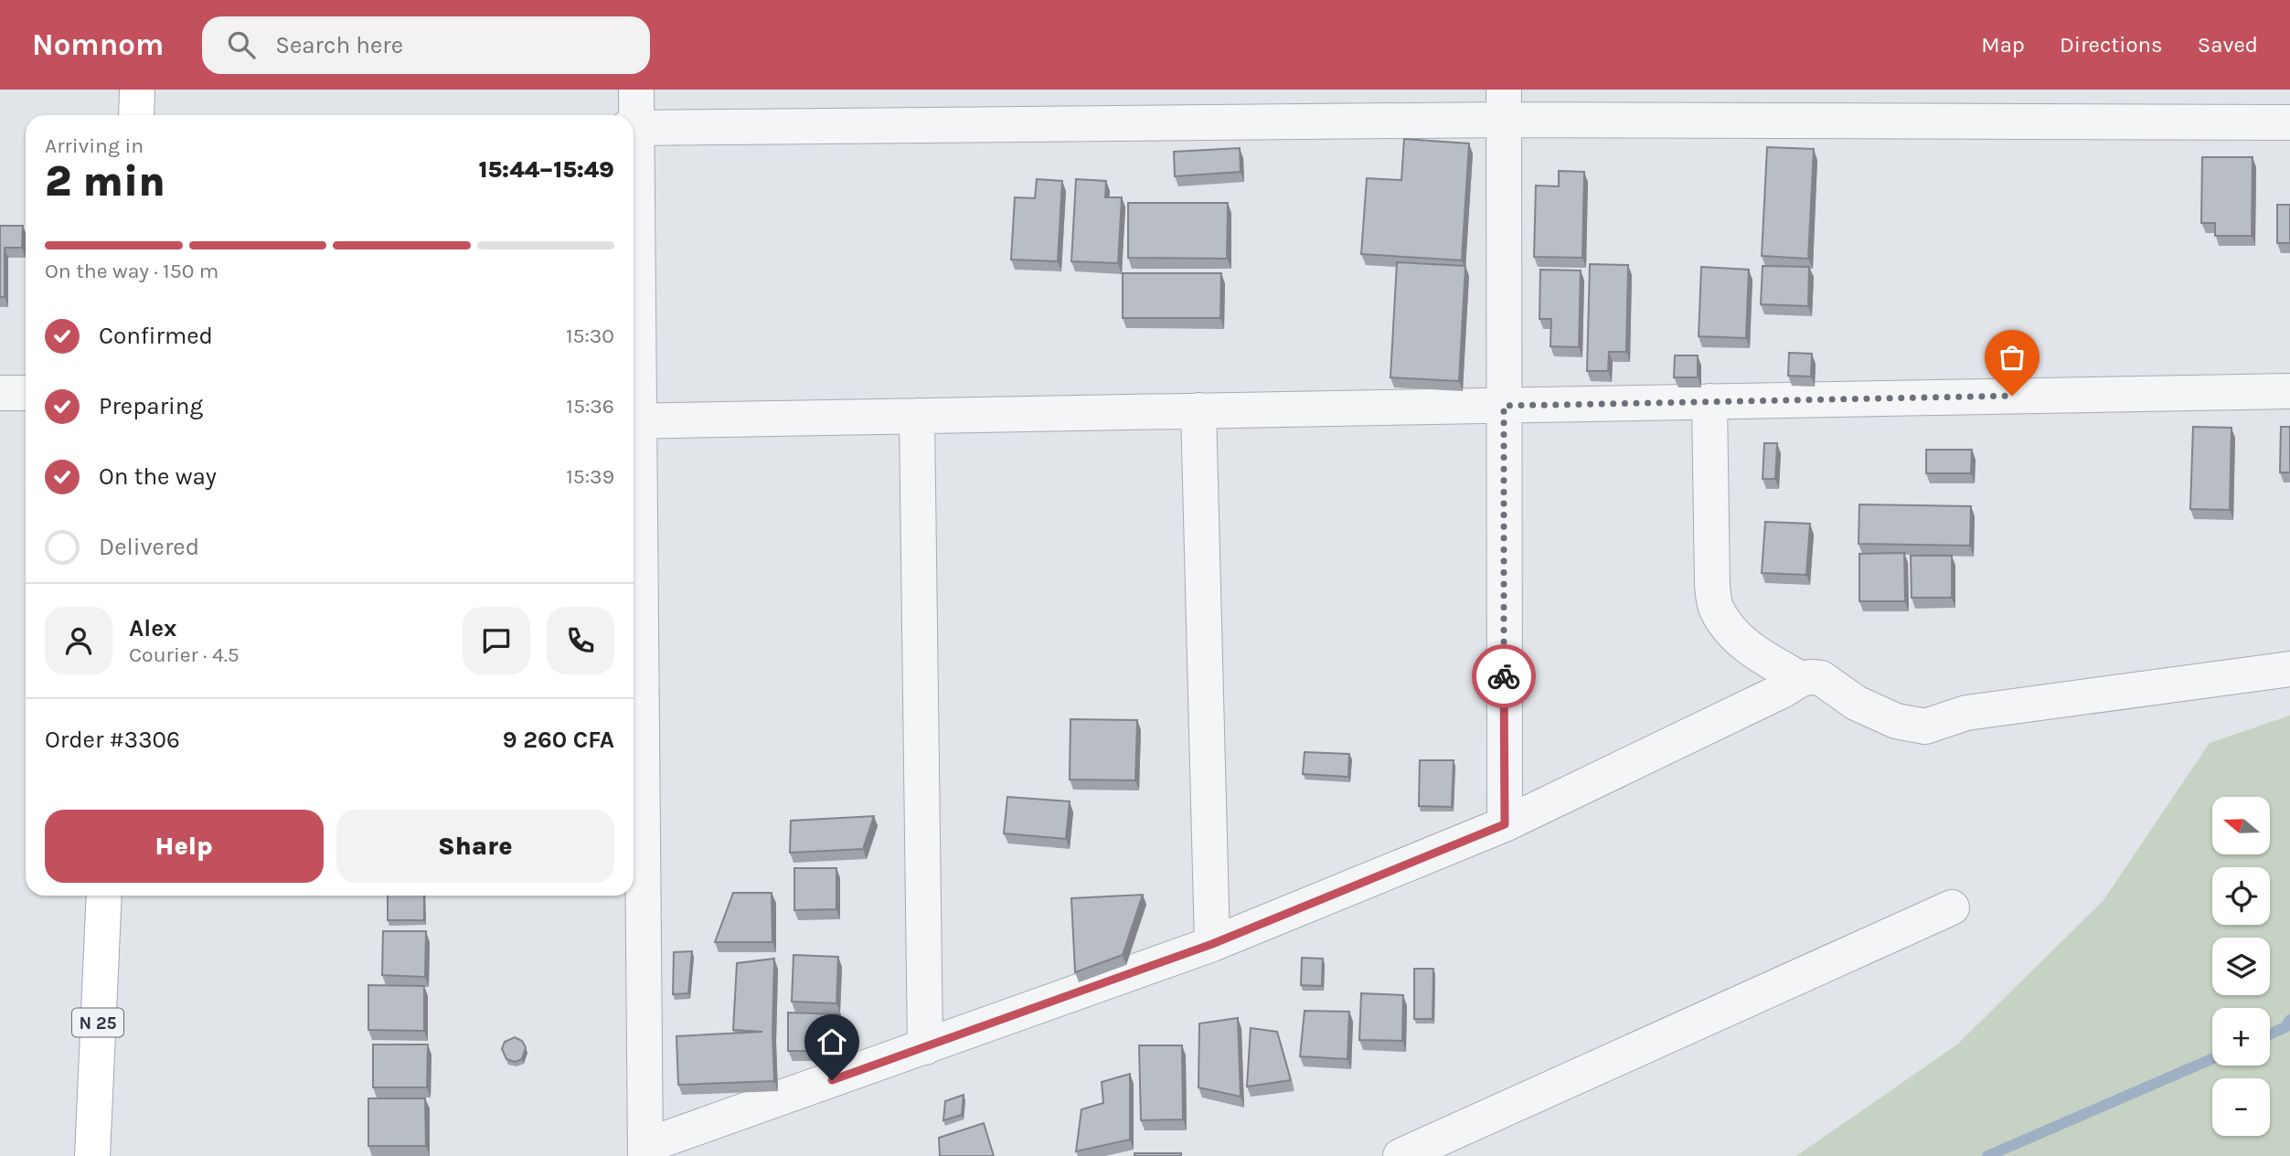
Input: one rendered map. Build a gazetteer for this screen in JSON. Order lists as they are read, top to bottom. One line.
{"streets":{"main road":["N 25"]},"north":"left","page":{"header":"Nomnom","search":"Search here","nav":["Map","Directions","Saved"],"heading":["2 min","Arriving in","15:44–15:49"],"panel":["Alex","Courier · 4.5","Order #3306","9 260 CFA"],"bar":"On the way · 150 m","list":[["Confirmed","15:30"],["Preparing","15:36"],["On the way","15:39"],"Delivered"],"map_buttons":["+","−"],"buttons":["Help","Share"]}}
